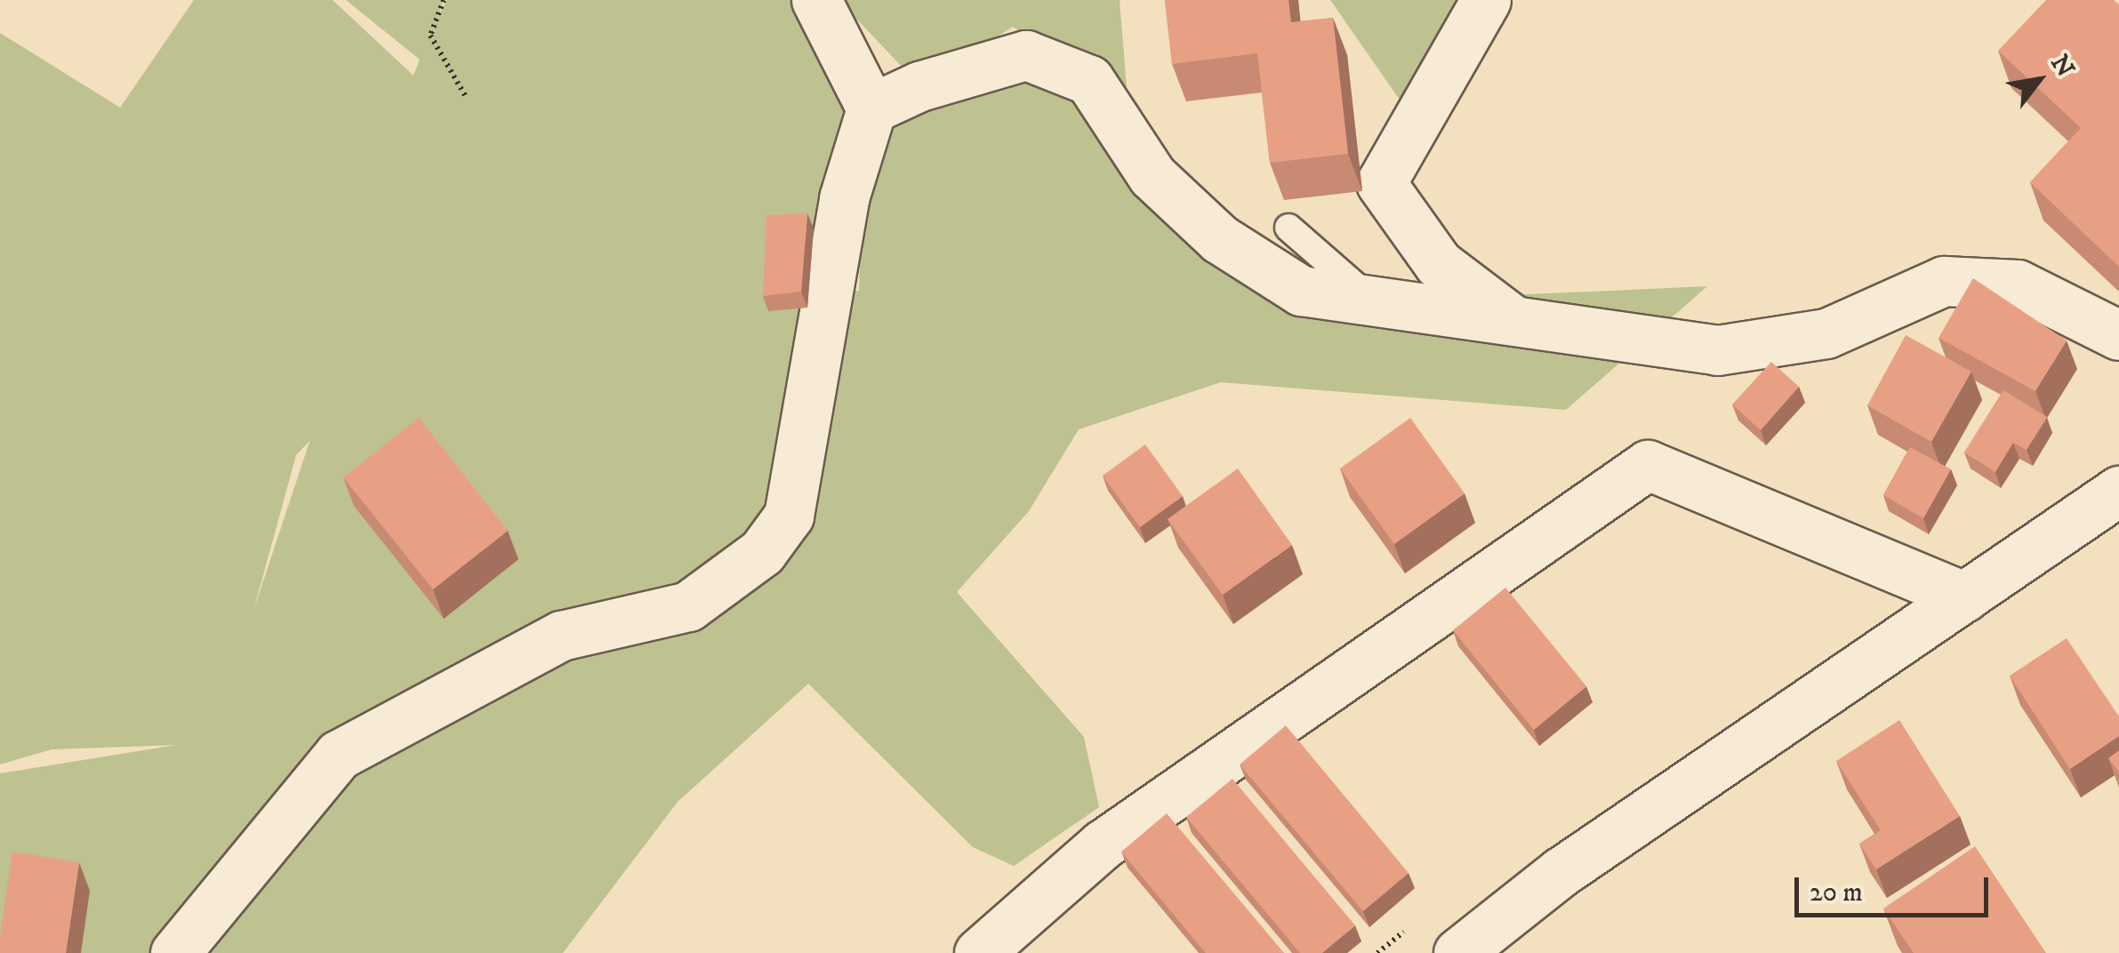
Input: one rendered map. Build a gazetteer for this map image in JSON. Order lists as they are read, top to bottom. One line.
{"scale_bar":"20 m","north":"top right"}
